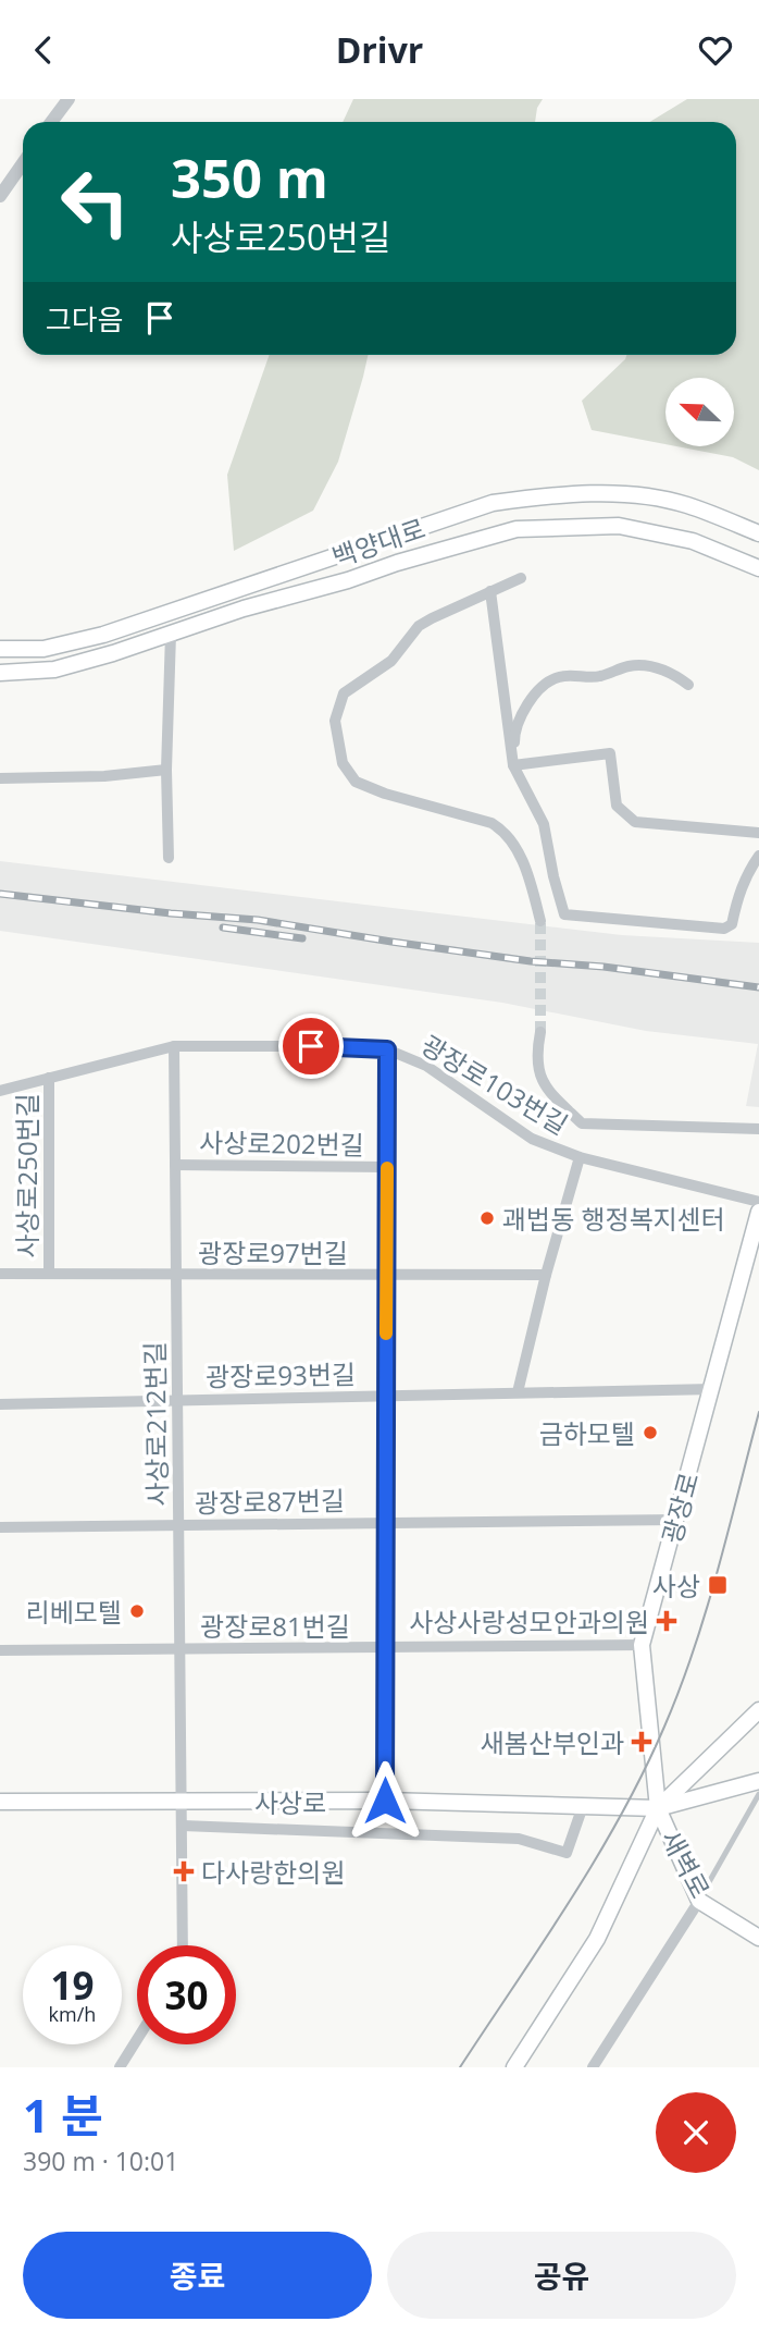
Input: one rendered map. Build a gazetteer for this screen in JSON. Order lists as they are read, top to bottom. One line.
{"streets":{"main road":["백양대로","광장로","사상로","새벽로"],"street":["광장로103번길","사상로202번길","사상로250번길","광장로97번길","광장로93번길","사상로212번길","광장로87번길","광장로81번길"]},"crossings":[["광장로103번길","사상로202번길"],["광장로103번길","사상로250번길"],["광장로103번길","광장로97번길"],["사상로202번길","사상로250번길"],["사상로202번길","광장로97번길"],["사상로202번길","광장로93번길"],["사상로202번길","사상로212번길"],["사상로202번길","광장로87번길"],["사상로202번길","광장로81번길"],["사상로202번길","사상로"],["사상로250번길","광장로97번길"],["사상로250번길","사상로212번길"],["광장로97번길","사상로212번길"],["광장로93번길","사상로212번길"],["광장로93번길","광장로"],["사상로212번길","광장로87번길"],["사상로212번길","광장로81번길"],["사상로212번길","사상로"],["광장로87번길","광장로"],["광장로","광장로81번길"],["광장로","사상로"],["광장로","새벽로"],["사상로","새벽로"]],"places":{"other":["괘법동 행정복지센터","금하모텔","리베모텔"],"transit":["사상"],"health":["사상사랑성모안과의원","새봄산부인과","다사랑한의원"]},"north":"top left","page":{"header":"Drivr","turn":["350 m","사상로250번길"],"then":"그다음","speed":"19 km/h","limit":"30","heading":["1 분","390 m · 10:01"],"buttons":["종료","공유"]}}
